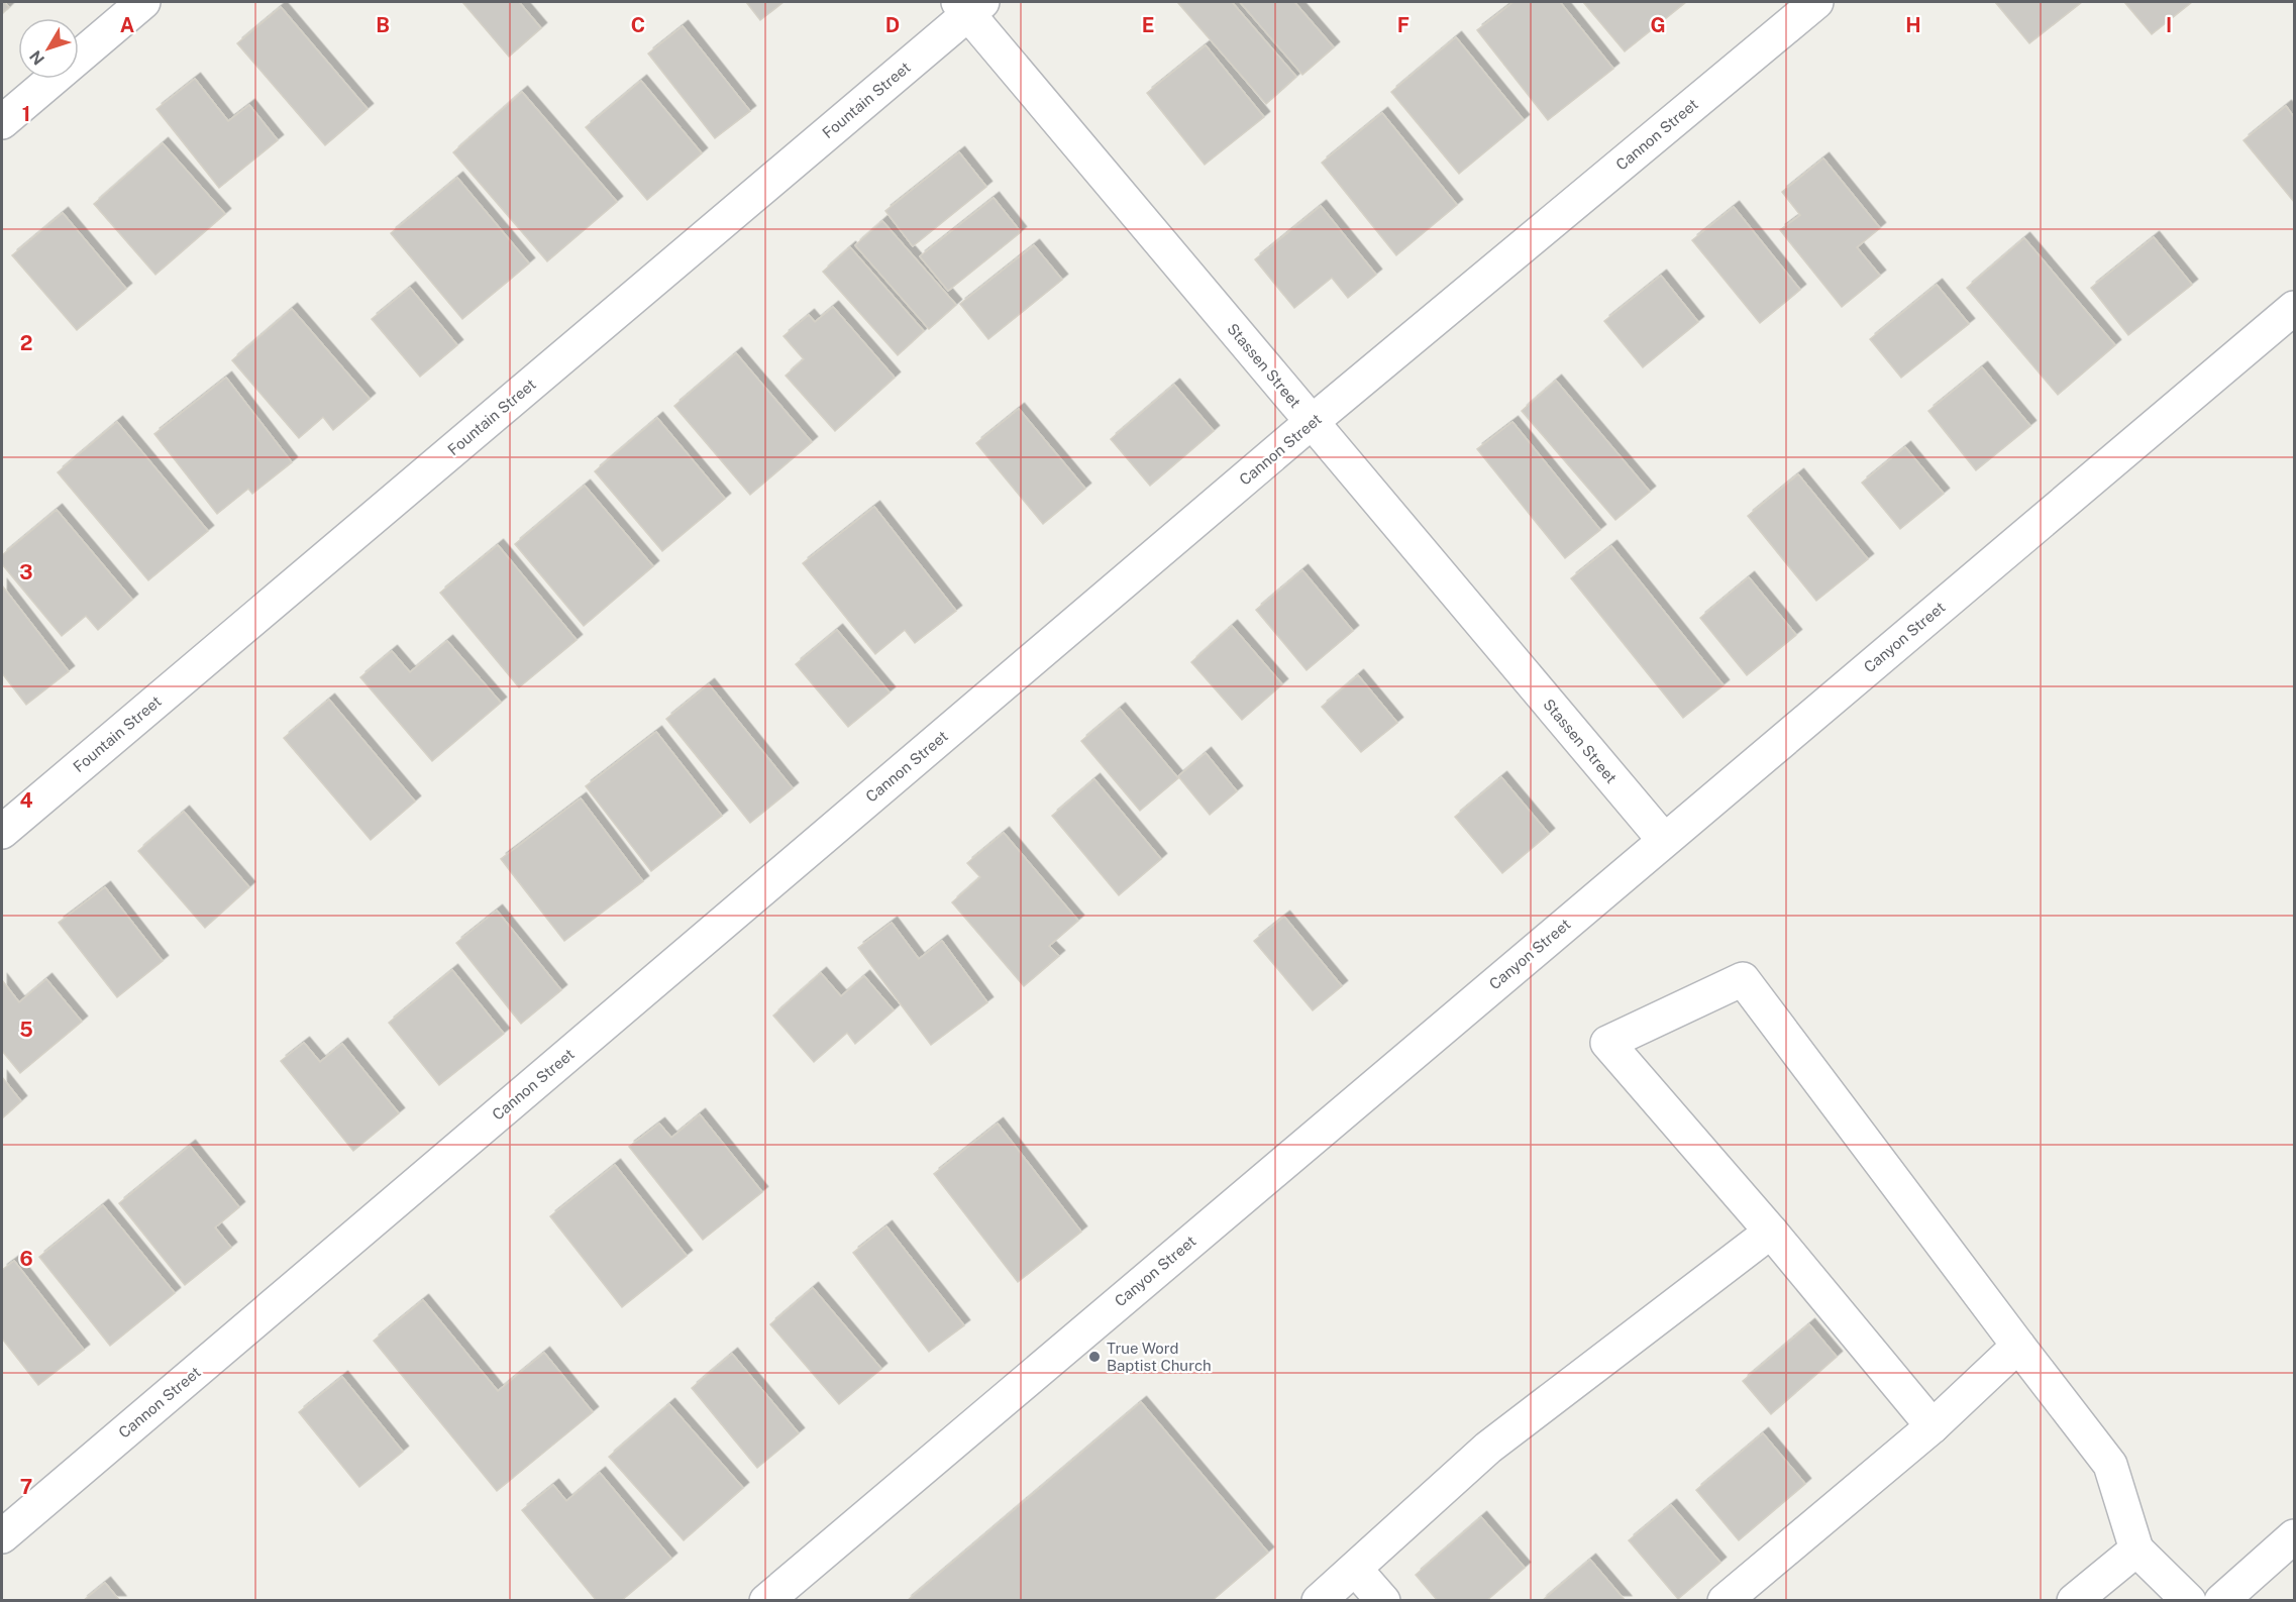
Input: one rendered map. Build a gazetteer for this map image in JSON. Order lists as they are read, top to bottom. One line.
{"streets":{"street":["Fountain Street","Cannon Street","Stassen Street","Canyon Street"]},"crossings":[["Fountain Street","Stassen Street"],["Cannon Street","Stassen Street"],["Stassen Street","Canyon Street"]],"places":["True Word Baptist Church"],"north":"bottom left","grid":{"columns":["A","B","C","D","E","F","G","H","I"],"rows":["1","2","3","4","5","6","7"]}}
